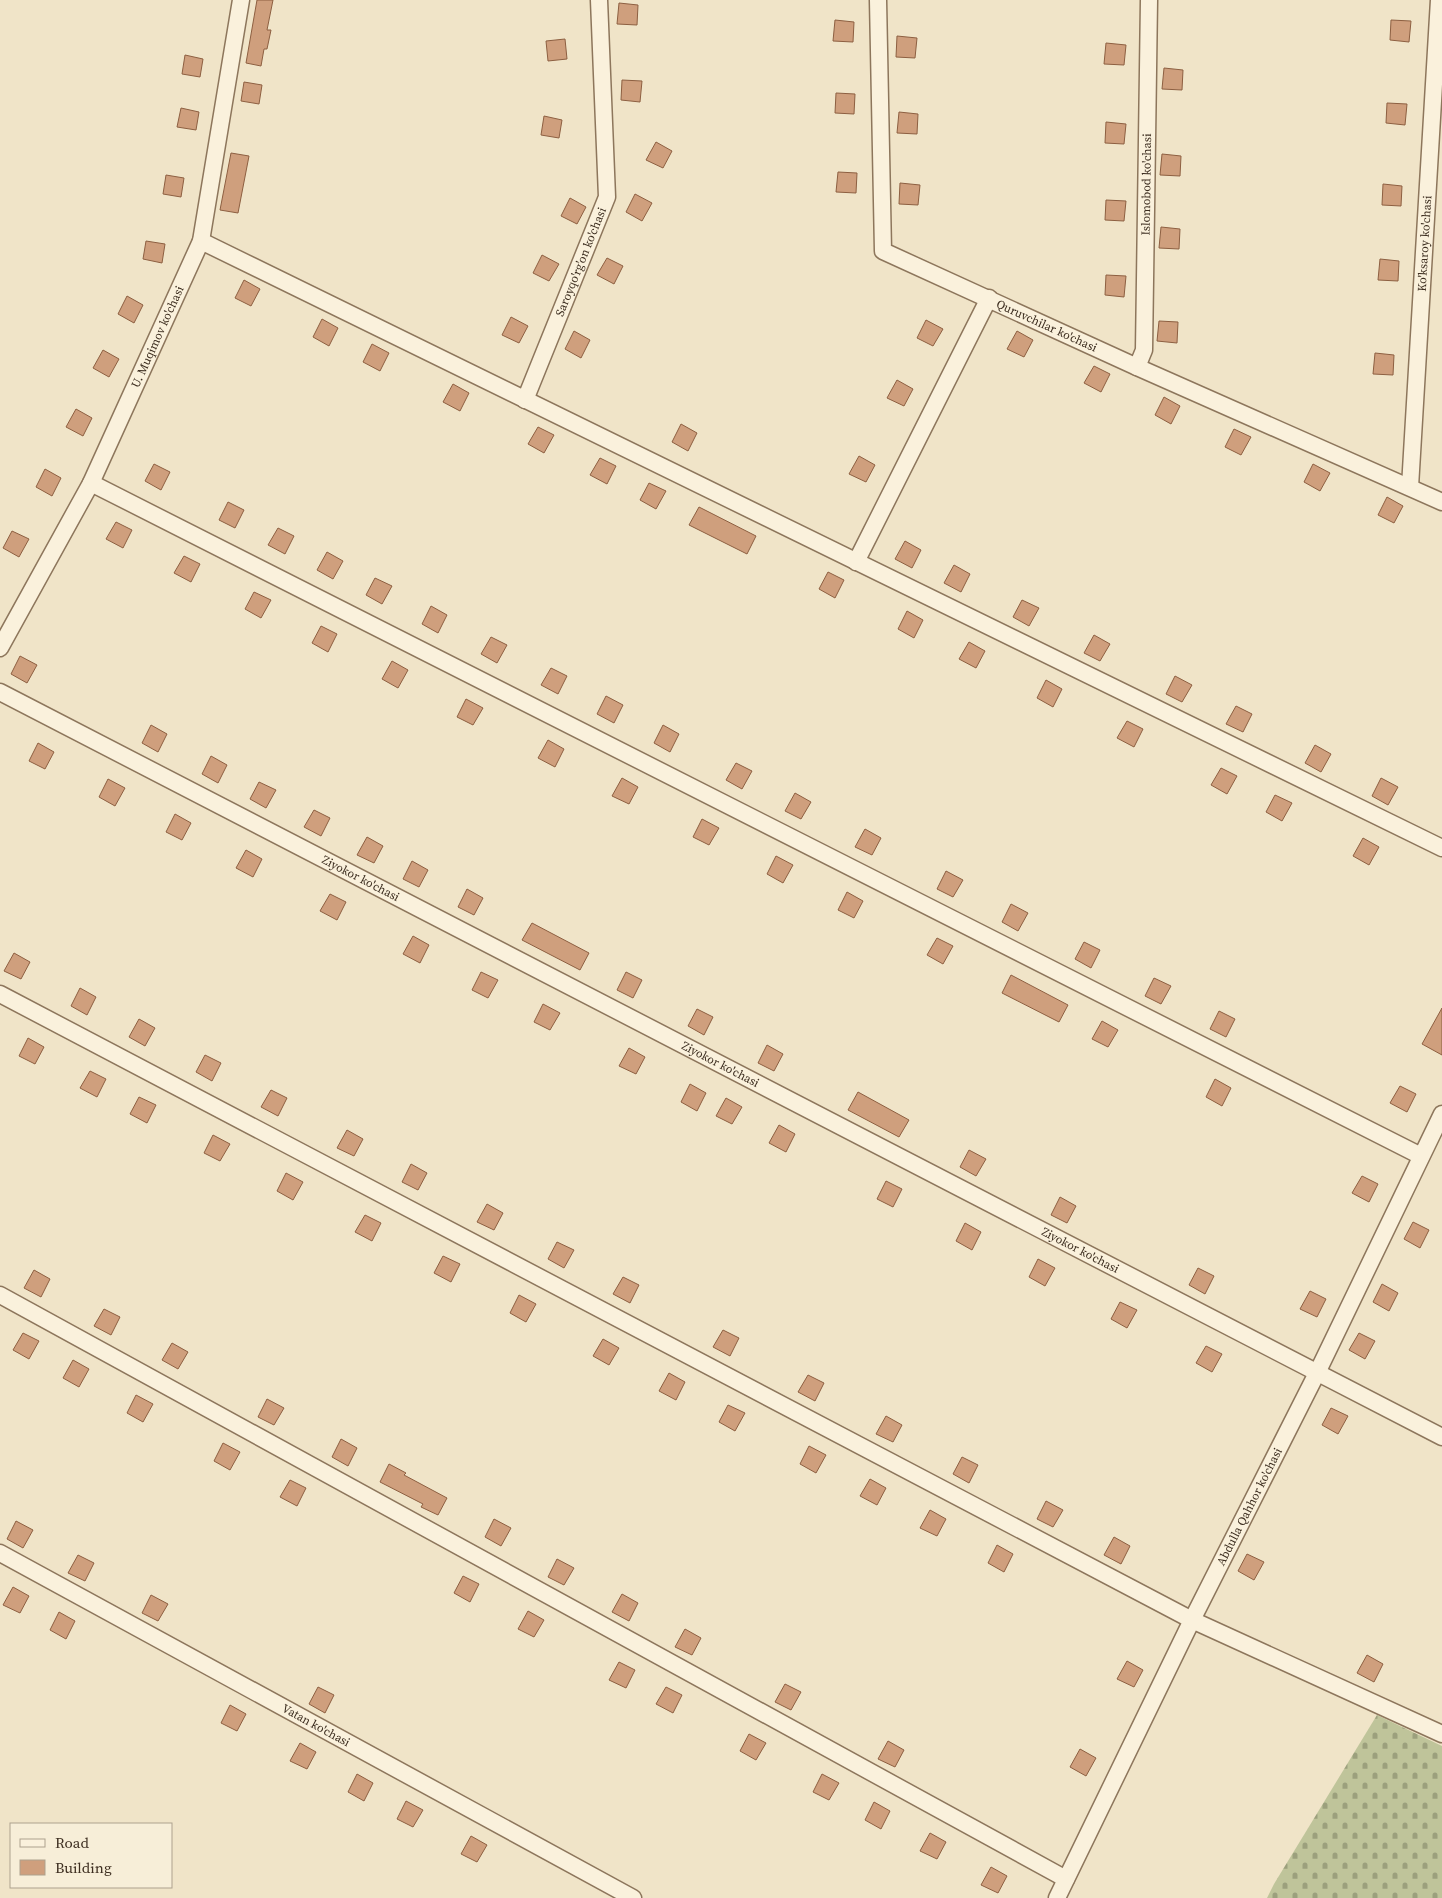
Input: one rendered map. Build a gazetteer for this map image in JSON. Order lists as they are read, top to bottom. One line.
{"streets":{"street":["Islomobod ko'chasi","Ko'ksaroy ko'chasi","Saroyqo'rg'on ko'chasi","Quruvchilar ko'chasi","U. Muqimov ko'chasi","Ziyokor ko'chasi","Abdulla Qahhor ko'chasi","Vatan ko'chasi"]},"crossings":[["Islomobod ko'chasi","Quruvchilar ko'chasi"],["Ko'ksaroy ko'chasi","Quruvchilar ko'chasi"],["Ziyokor ko'chasi","Abdulla Qahhor ko'chasi"]],"legend":["Road","Building"]}
